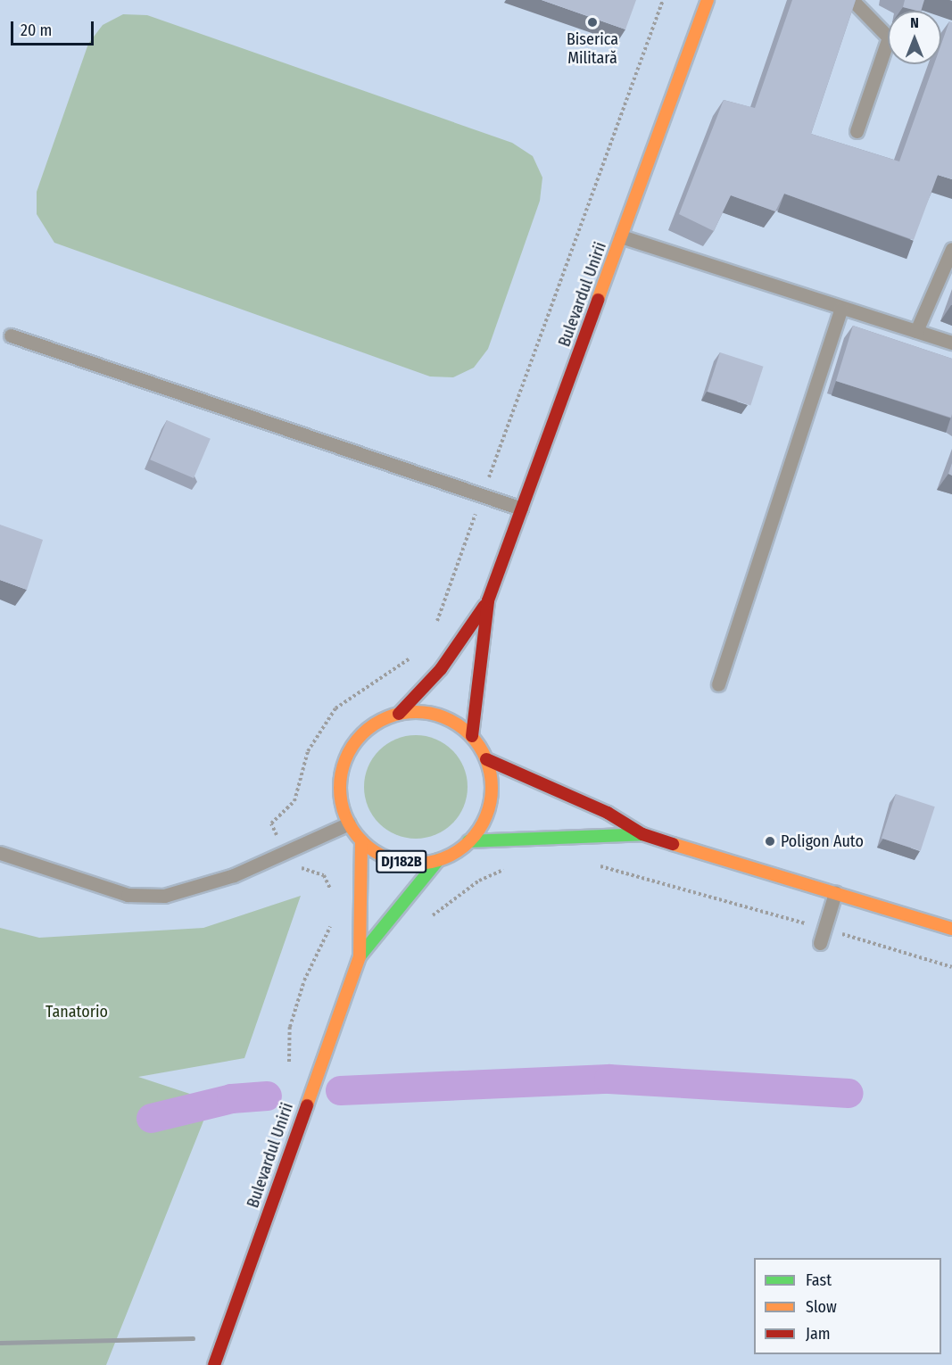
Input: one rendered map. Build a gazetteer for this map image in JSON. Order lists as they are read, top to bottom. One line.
{"streets":{"main road":["Bulevardul Unirii","DJ182B"]},"crossings":[["Bulevardul Unirii","DJ182B"]],"parks":["Tanatorio"],"places":["Biserica Militară","Poligon Auto"],"legend":["Fast","Slow","Jam"],"scale_bar":"20 m","north":"top"}
